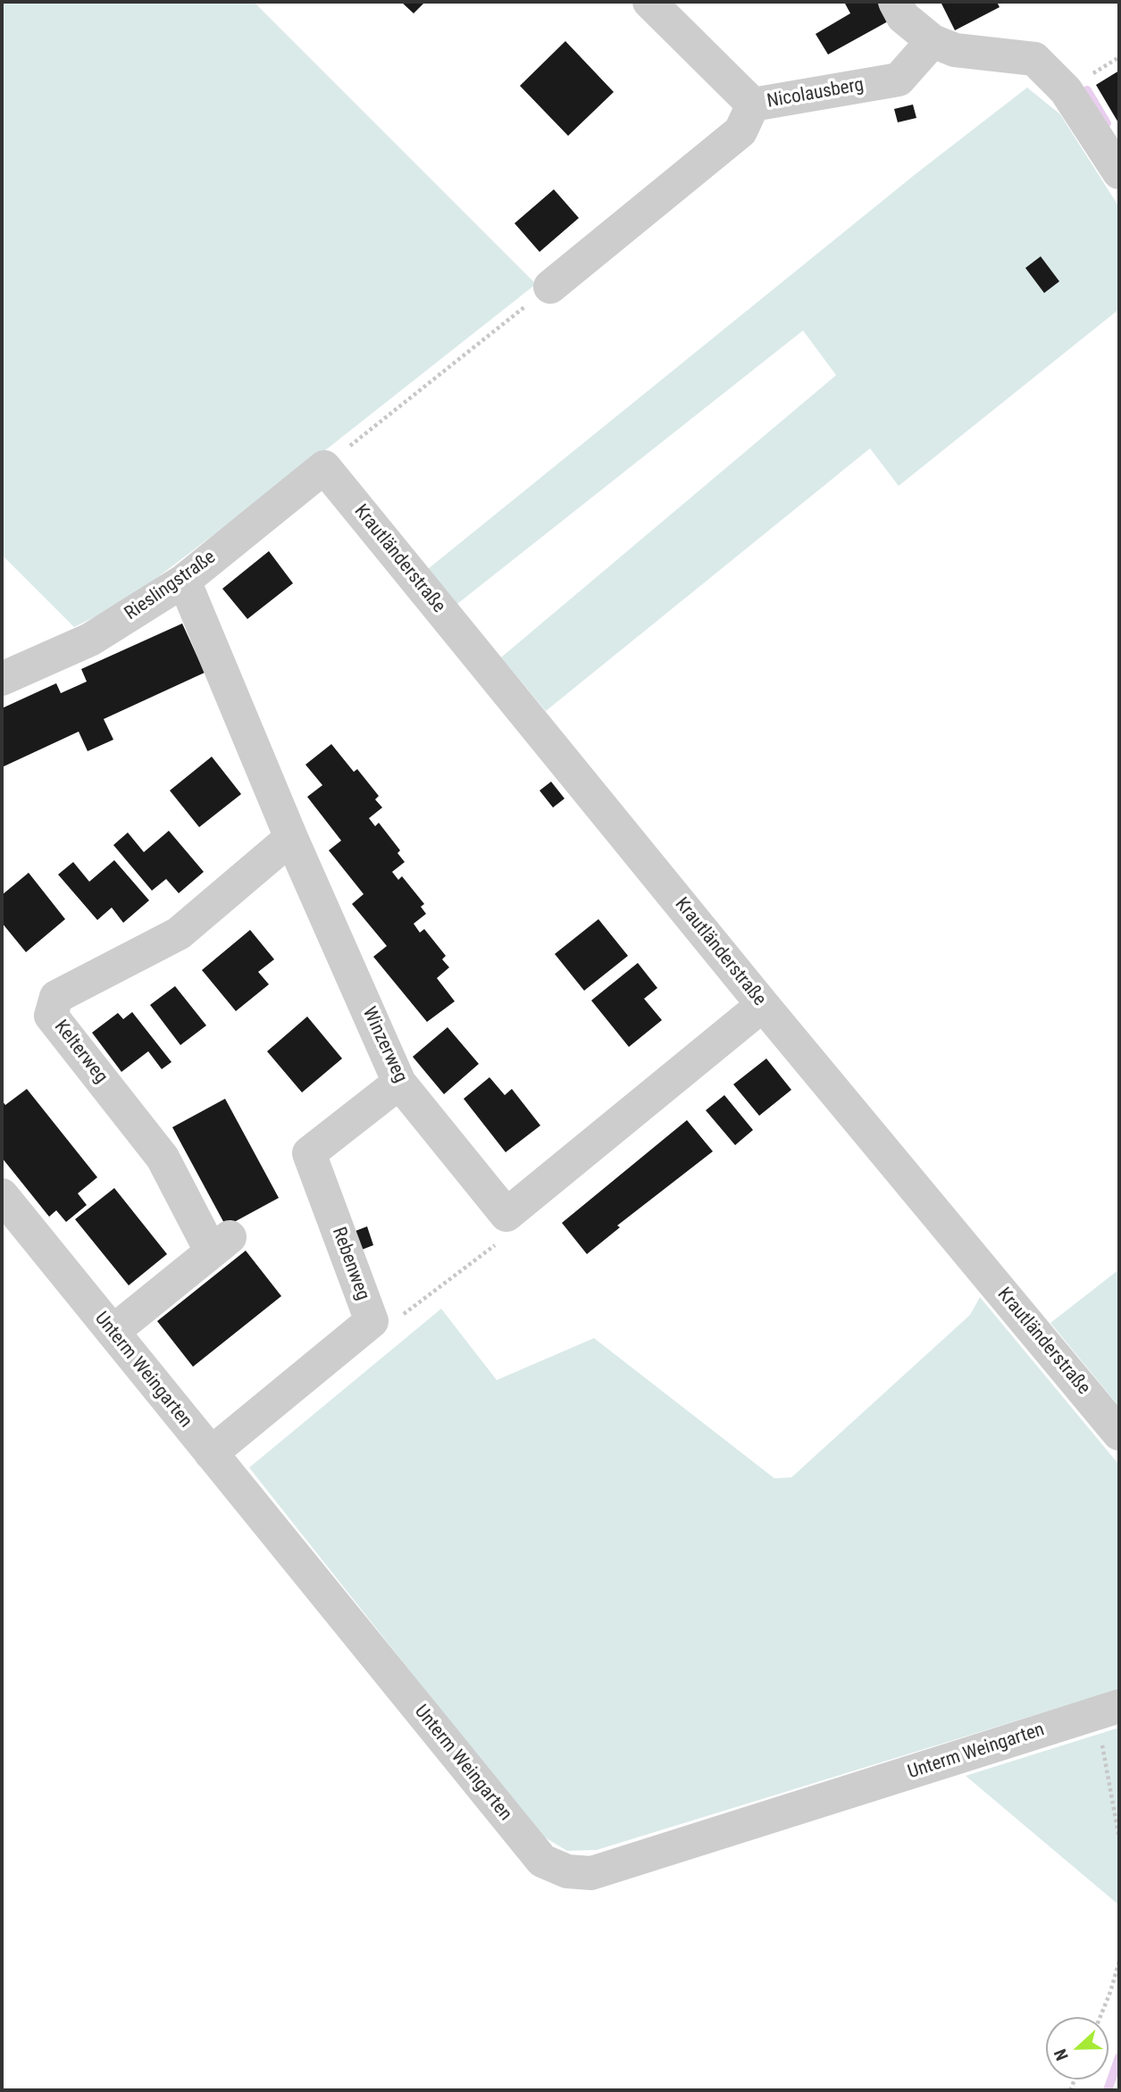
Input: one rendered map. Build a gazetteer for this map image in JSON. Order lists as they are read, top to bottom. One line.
{"streets":{"street":["Nicolausberg","Krautländerstraße","Rieslingstraße","Winzerweg","Kelterweg","Rebenweg","Unterm Weingarten"]},"crossings":[["Krautländerstraße","Rieslingstraße"],["Rieslingstraße","Winzerweg"],["Winzerweg","Kelterweg"],["Winzerweg","Rebenweg"],["Kelterweg","Unterm Weingarten"],["Rebenweg","Unterm Weingarten"]],"north":"left"}
